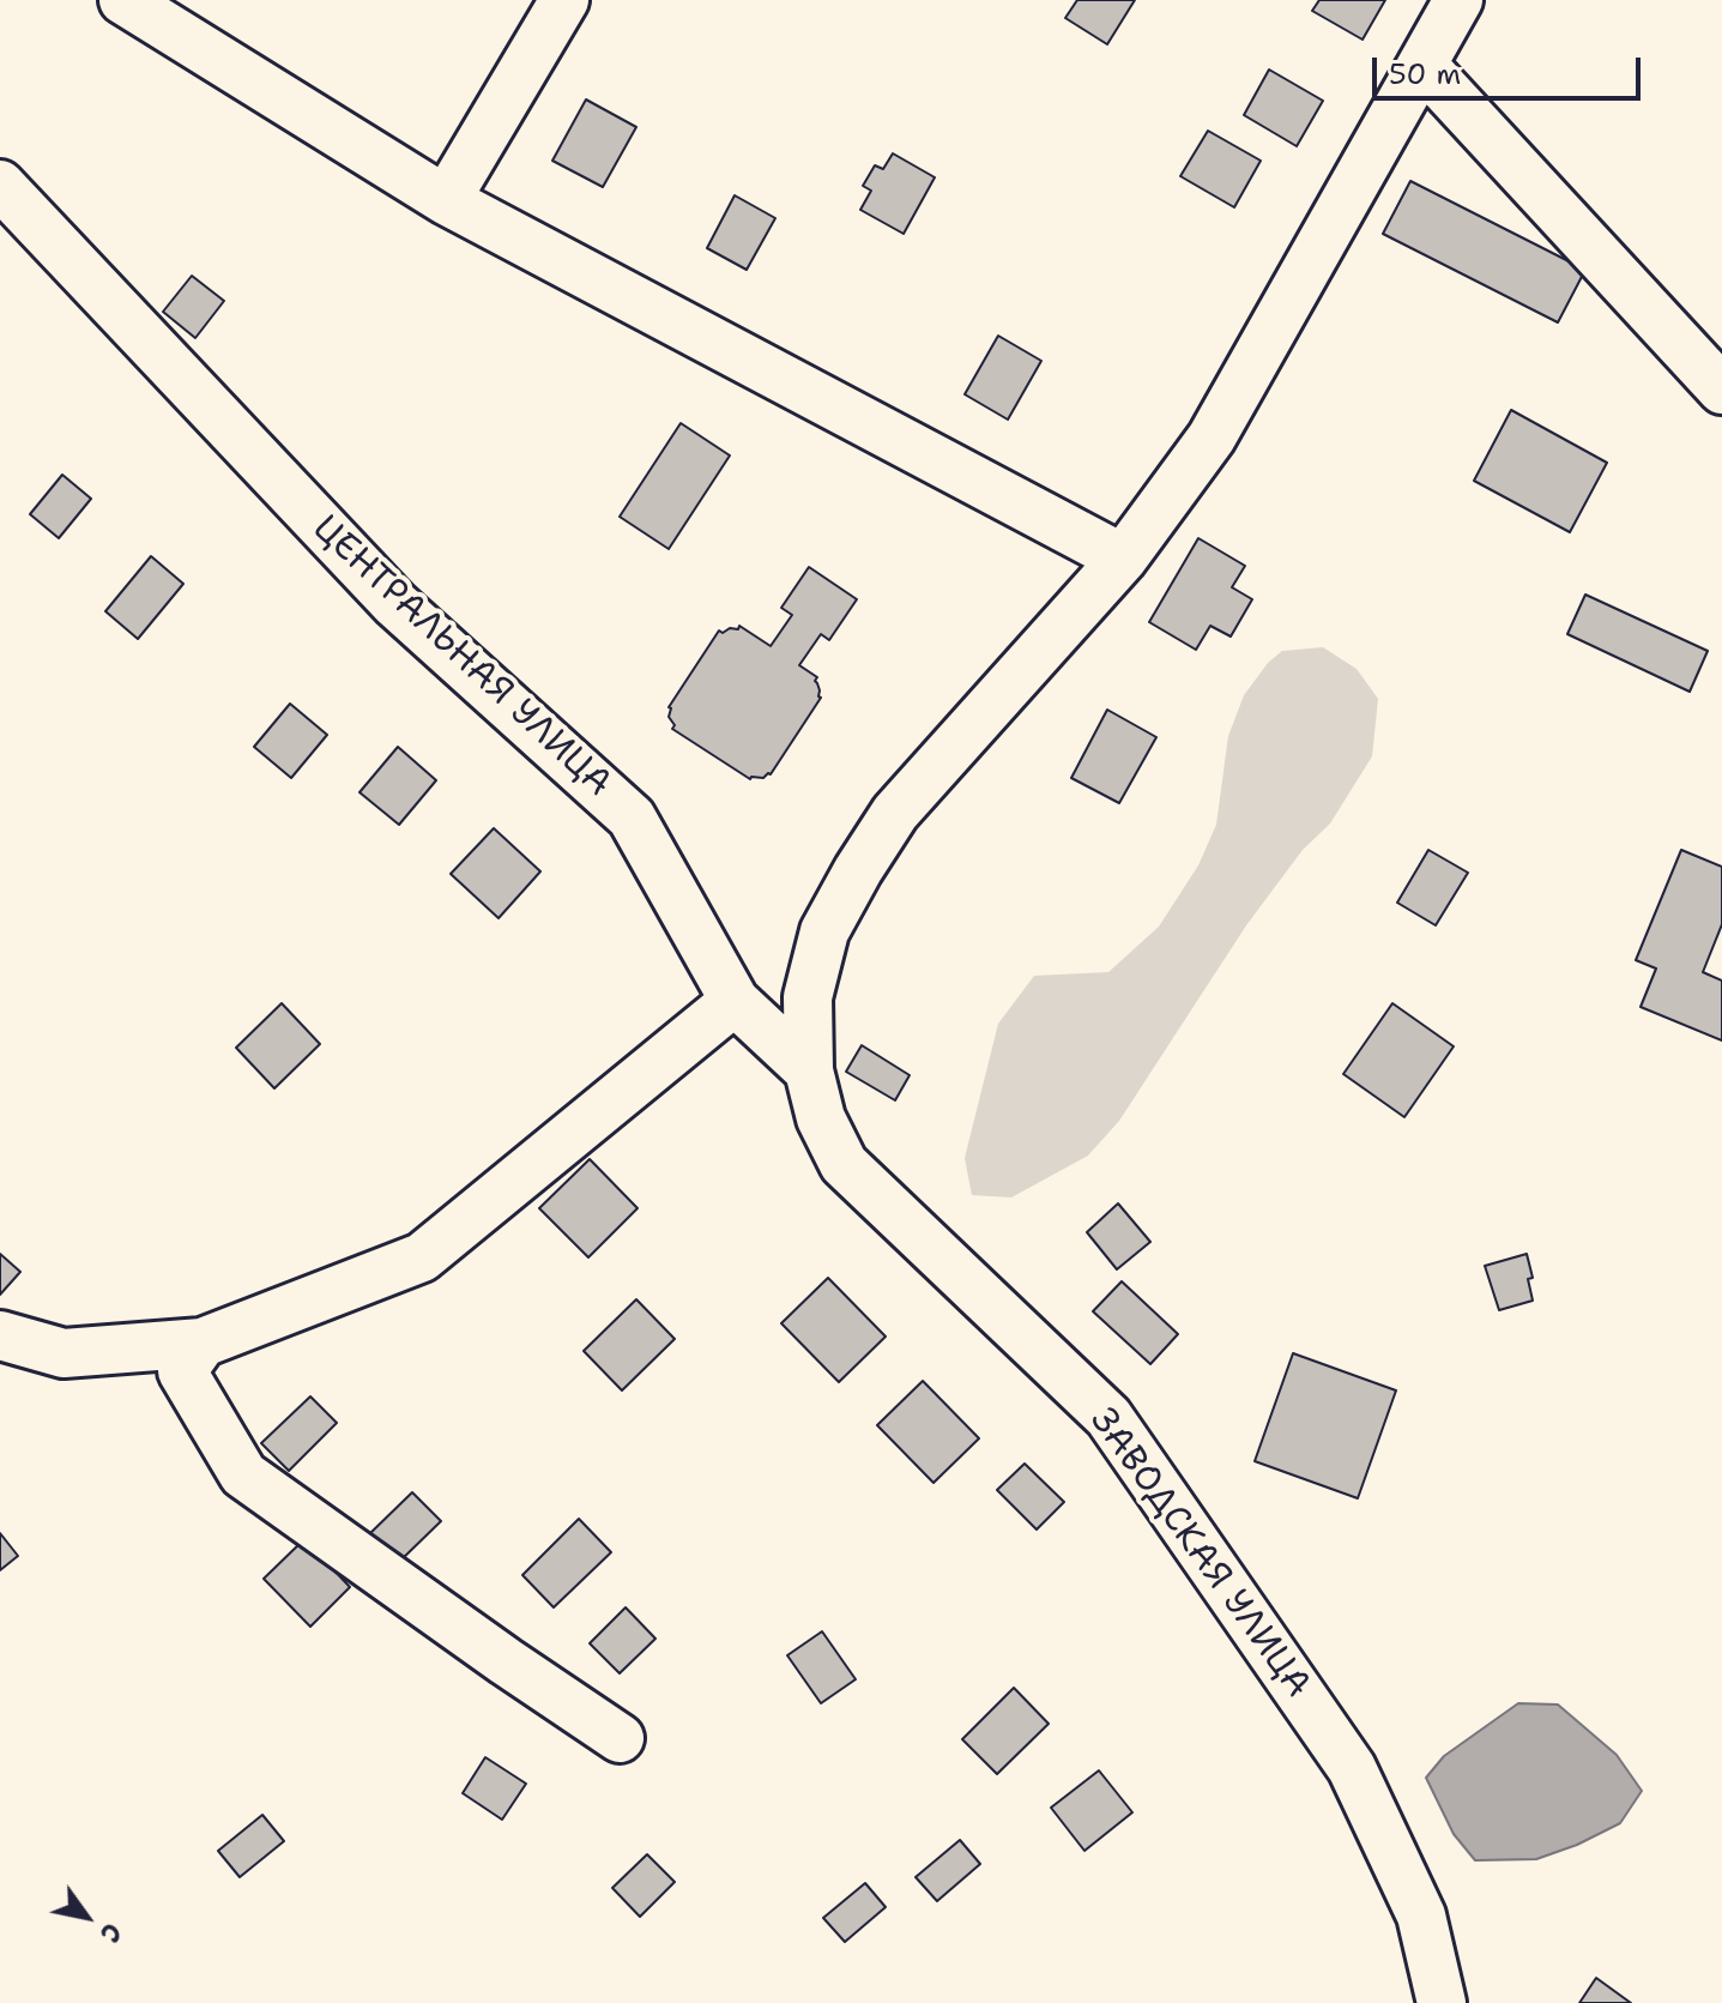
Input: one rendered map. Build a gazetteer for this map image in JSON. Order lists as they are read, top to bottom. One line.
{"streets":{"street":["ЦЕНТРАЛЬНАЯ УЛИЦА","ЗАВОДСКАЯ УЛИЦА"]},"crossings":[["ЦЕНТРАЛЬНАЯ УЛИЦА","ЗАВОДСКАЯ УЛИЦА"]],"scale_bar":"50 m","north":"bottom right"}
